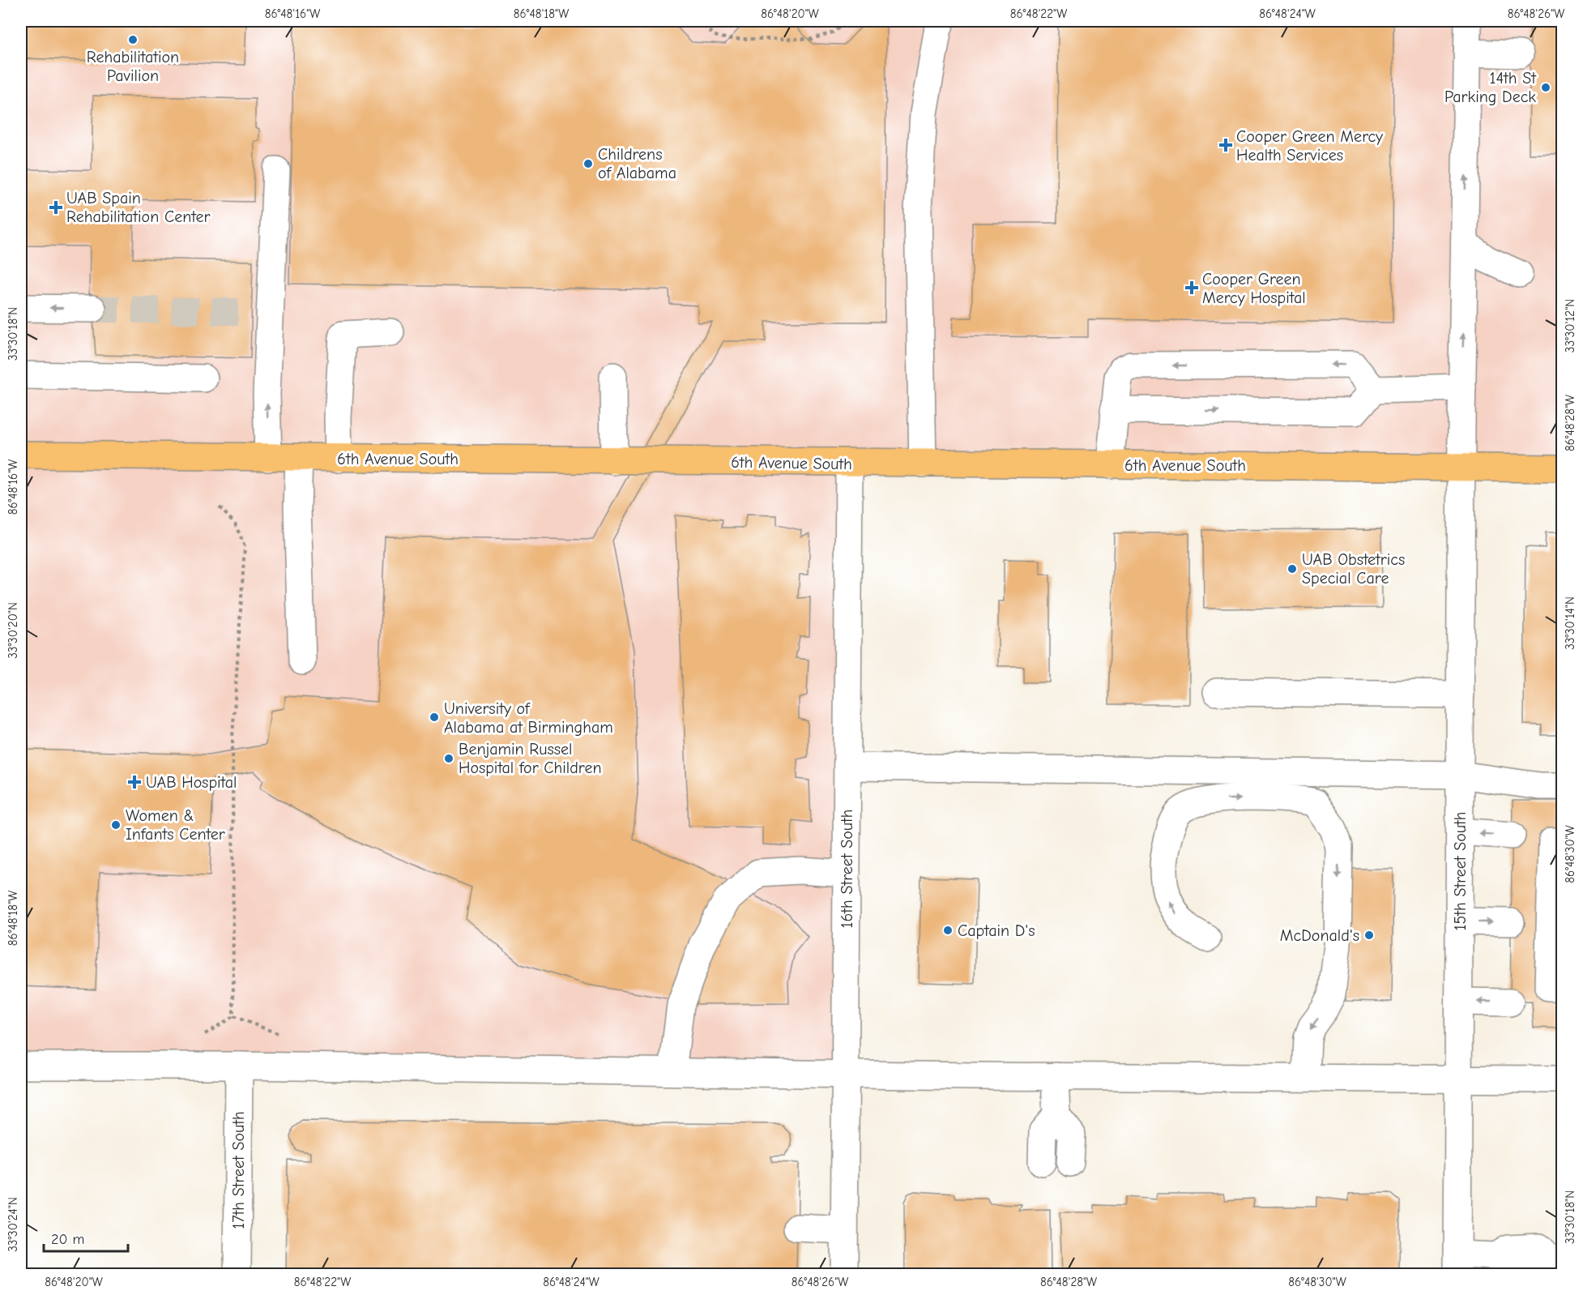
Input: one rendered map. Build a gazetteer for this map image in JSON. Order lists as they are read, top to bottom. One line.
{"streets":{"main road":["6th Avenue South"],"street":["16th Street South","15th Street South","17th Street South"]},"crossings":[["6th Avenue South","16th Street South"],["6th Avenue South","15th Street South"]],"places":{"other":["Rehabilitation Pavilion","14th St Parking Deck","Childrens of Alabama","UAB Obstetrics Special Care","University of Alabama at Birmingham","Benjamin Russel Hospital for Children","Women & Infants Center","Captain D's","McDonald's"],"health":["Cooper Green Mercy Health Services","UAB Spain Rehabilitation Center","Cooper Green Mercy Hospital","UAB Hospital"]},"scale_bar":"20 m","coordinates":["86°48'16\"W","86°48'18\"W","86°48'20\"W","86°48'22\"W","86°48'24\"W","86°48'26\"W","33°30'12\"N","33°30'18\"N","86°48'28\"W","33°30'14\"N","33°30'20\"N","86°48'30\"W","33°30'24\"N"]}
